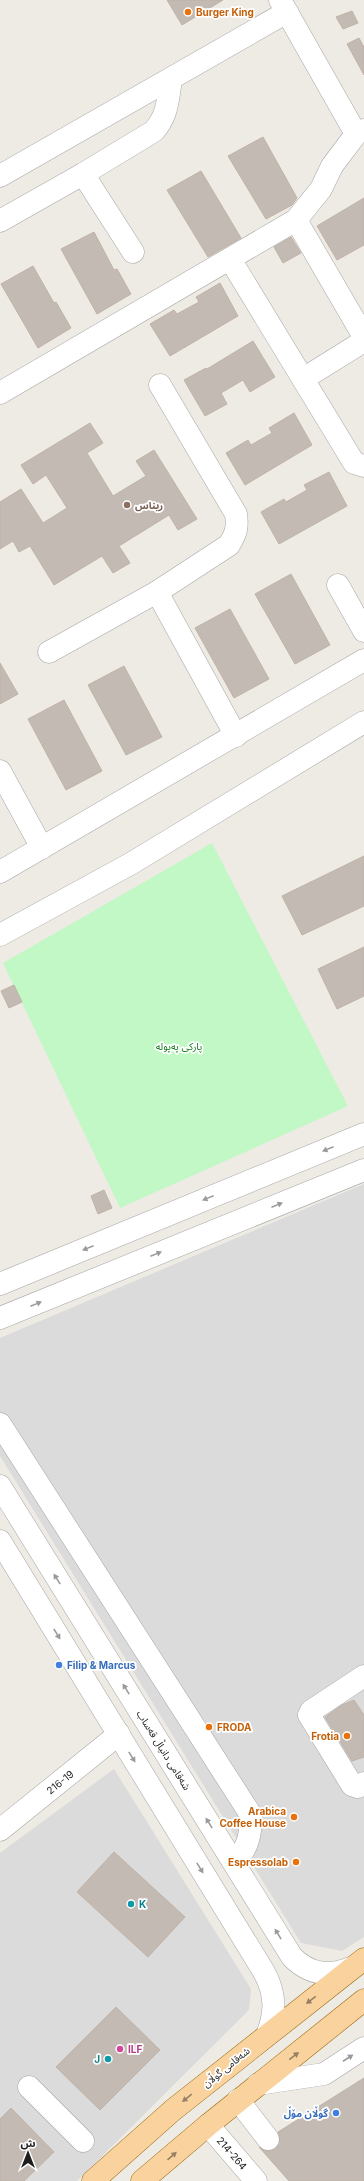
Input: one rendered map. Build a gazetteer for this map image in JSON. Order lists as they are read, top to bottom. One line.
{"streets":{"main road":["شەقامی گوڵان"],"street":["شەقامی دانیاڵ قەساب","216-19","214-264"]},"crossings":[["شەقامی دانیاڵ قەساب","شەقامی گوڵان"]],"parks":["پارکی پەپولە"],"places":["Burger King","ريناس","Filip & Marcus","FRODA","Frotia","Arabica Coffee House","Espressolab","K","ILF","J","گوڵان مۆڵ"],"north":"top"}
